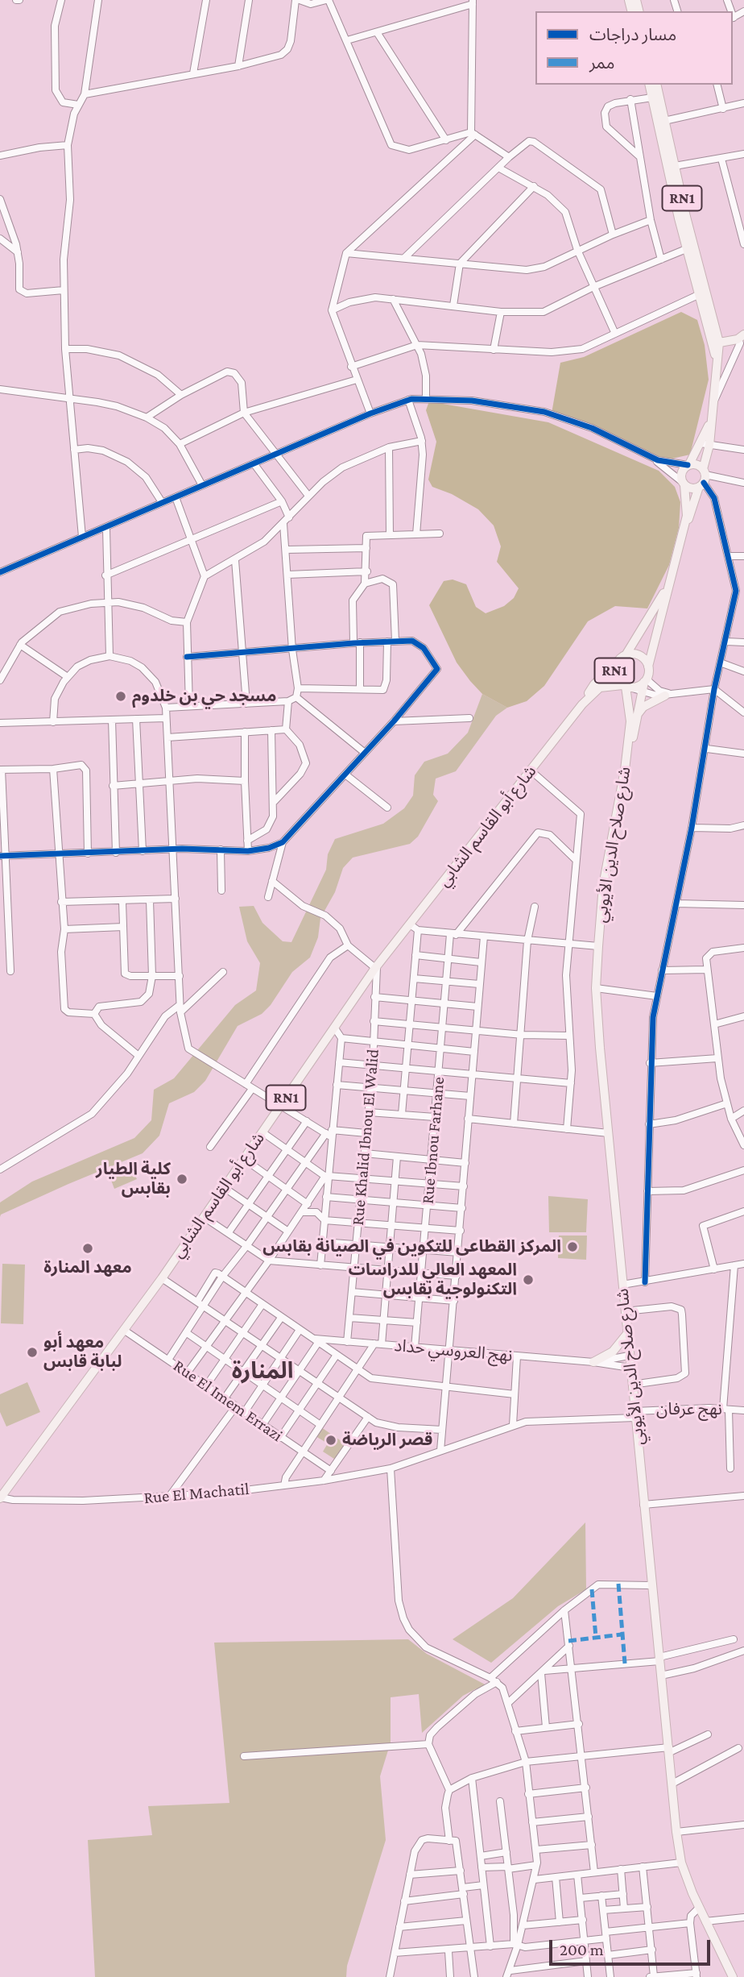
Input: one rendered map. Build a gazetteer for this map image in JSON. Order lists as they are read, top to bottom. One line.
{"streets":{"main road":["RN1","شارع أبو القاسم الشابي","شارع صلاح الدين الأيوبي"],"street":["Rue Khalid Ibnou El Walid","Rue Ibnou Farhane","نهج العروسي حداد","Rue El Imem Errazi","نهج عرفان","Rue El Machatil"]},"crossings":[["RN1","شارع أبو القاسم الشابي"],["RN1","شارع صلاح الدين الأيوبي"],["شارع أبو القاسم الشابي","شارع صلاح الدين الأيوبي"],["شارع أبو القاسم الشابي","Rue Khalid Ibnou El Walid"],["شارع أبو القاسم الشابي","Rue El Imem Errazi"],["شارع أبو القاسم الشابي","Rue El Machatil"],["شارع صلاح الدين الأيوبي","نهج عرفان"],["Rue Khalid Ibnou El Walid","نهج العروسي حداد"],["Rue Ibnou Farhane","نهج العروسي حداد"],["نهج عرفان","Rue El Machatil"]],"districts":["المنارة"],"places":["مسجد حي بن خلدوم","كلية الطيار بقابس","المركز القطاعى للتكوين في الصيانة بقابس","معهد المنارة","المعهد العالي للدراسات التكنولوجية بقابس","معهد أبو لبابة قابس","قصر الرياضة"],"legend":["مسار دراجات","ممر"],"scale_bar":"200 m"}
